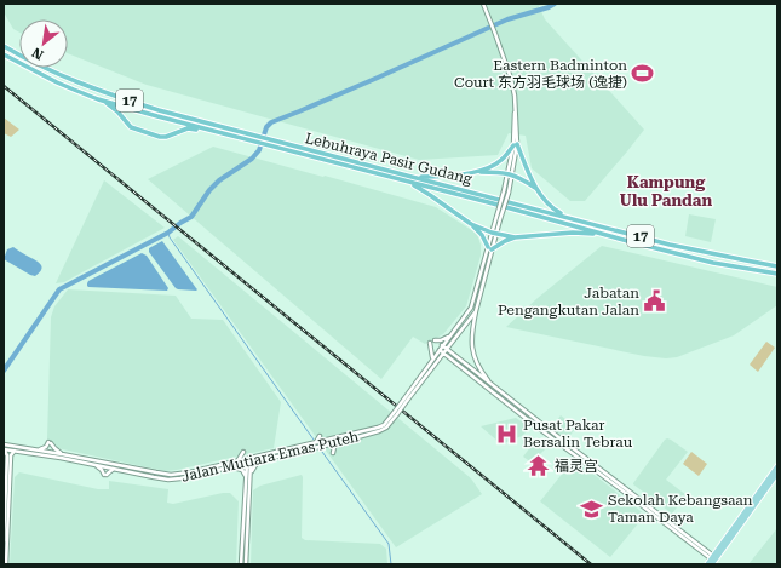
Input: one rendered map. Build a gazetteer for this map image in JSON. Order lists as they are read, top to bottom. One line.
{"streets":{"highway":["17","Lebuhraya Pasir Gudang"],"street":["Jalan Mutiara Emas Puteh"]},"districts":["Kampung Ulu Pandan"],"places":{"sports":["Eastern Badminton Court 东方羽毛球场 (逸捷)"],"public building":["Jabatan Pengangkutan Jalan"],"hospital":["Pusat Pakar Bersalin Tebrau"],"temple":["福灵宫"],"school or university":["Sekolah Kebangsaan Taman Daya"]},"north":"bottom left"}
